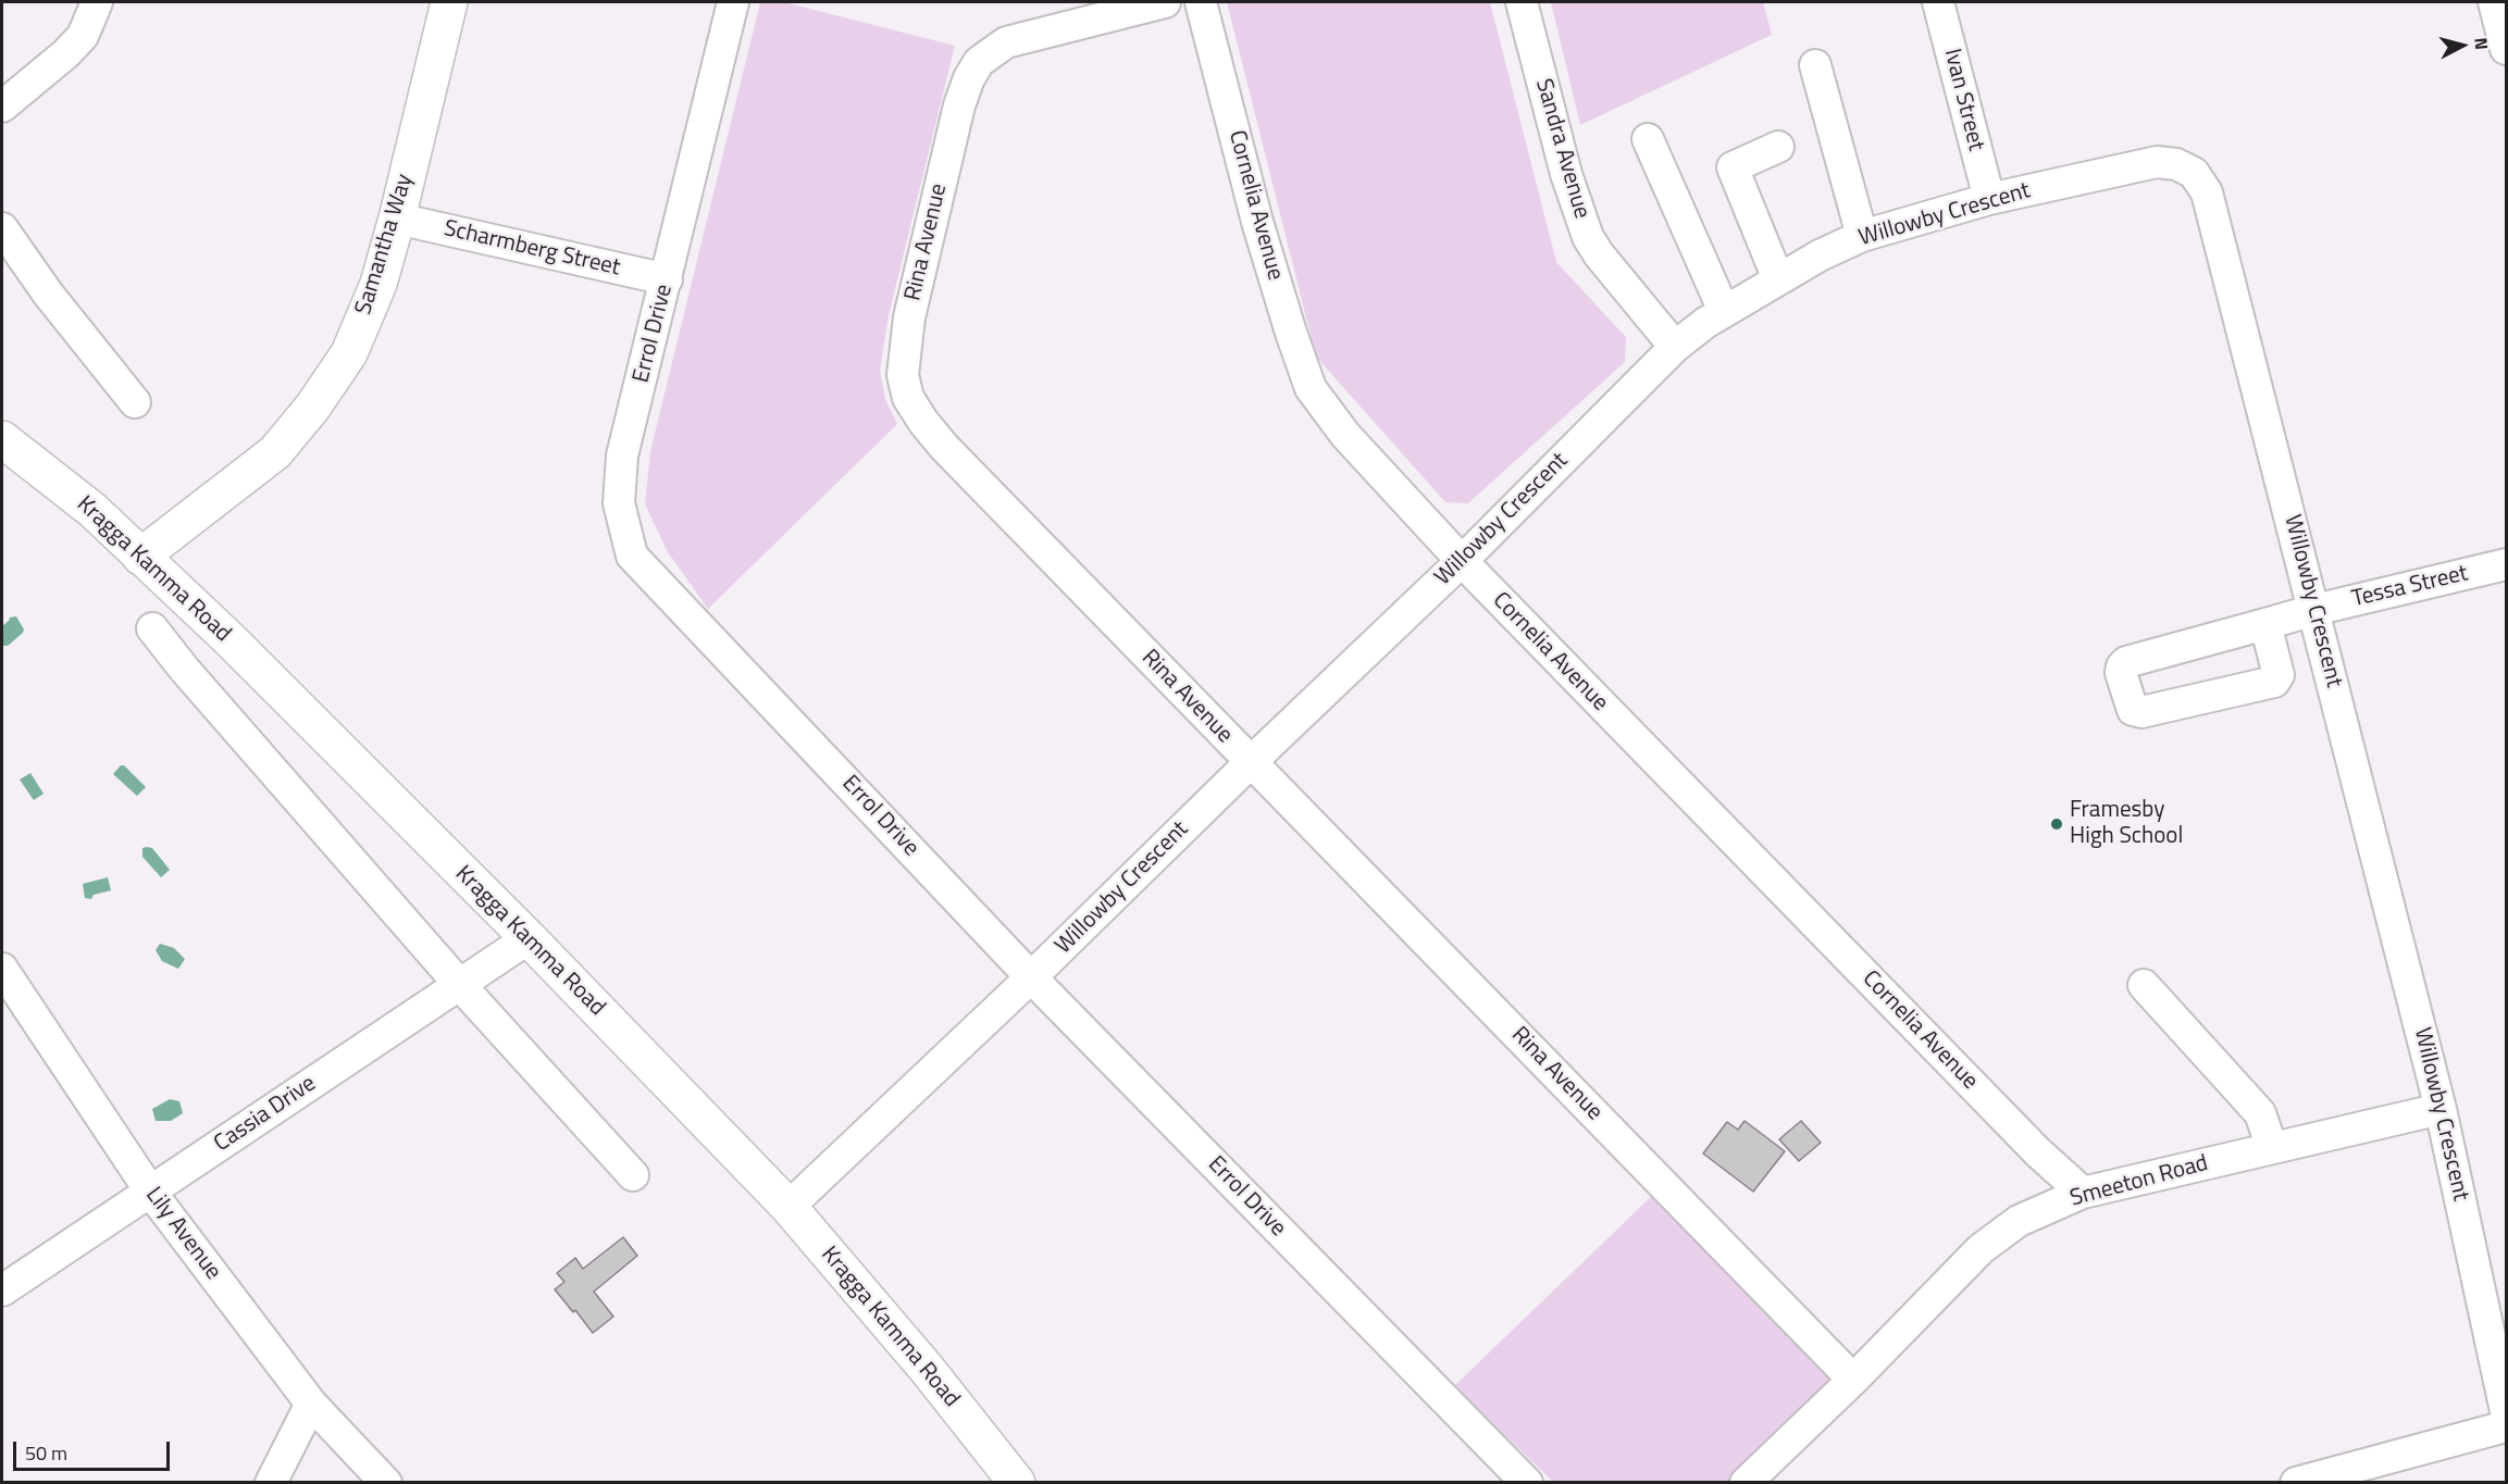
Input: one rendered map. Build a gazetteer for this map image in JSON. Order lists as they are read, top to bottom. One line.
{"streets":{"main road":["Samantha Way","Kragga Kamma Road"],"street":["Ivan Street","Sandra Avenue","Cornelia Avenue","Willowby Crescent","Rina Avenue","Scharmberg Street","Errol Drive","Tessa Street","Cassia Drive","Smeeton Road","Lily Avenue"]},"crossings":[["Ivan Street","Willowby Crescent"],["Sandra Avenue","Willowby Crescent"],["Cornelia Avenue","Willowby Crescent"],["Cornelia Avenue","Smeeton Road"],["Willowby Crescent","Rina Avenue"],["Willowby Crescent","Errol Drive"],["Willowby Crescent","Kragga Kamma Road"],["Willowby Crescent","Tessa Street"],["Willowby Crescent","Smeeton Road"],["Rina Avenue","Smeeton Road"],["Samantha Way","Scharmberg Street"],["Samantha Way","Kragga Kamma Road"],["Scharmberg Street","Errol Drive"],["Kragga Kamma Road","Cassia Drive"],["Cassia Drive","Lily Avenue"]],"places":["Framesby High School"],"scale_bar":"50 m","north":"right"}
